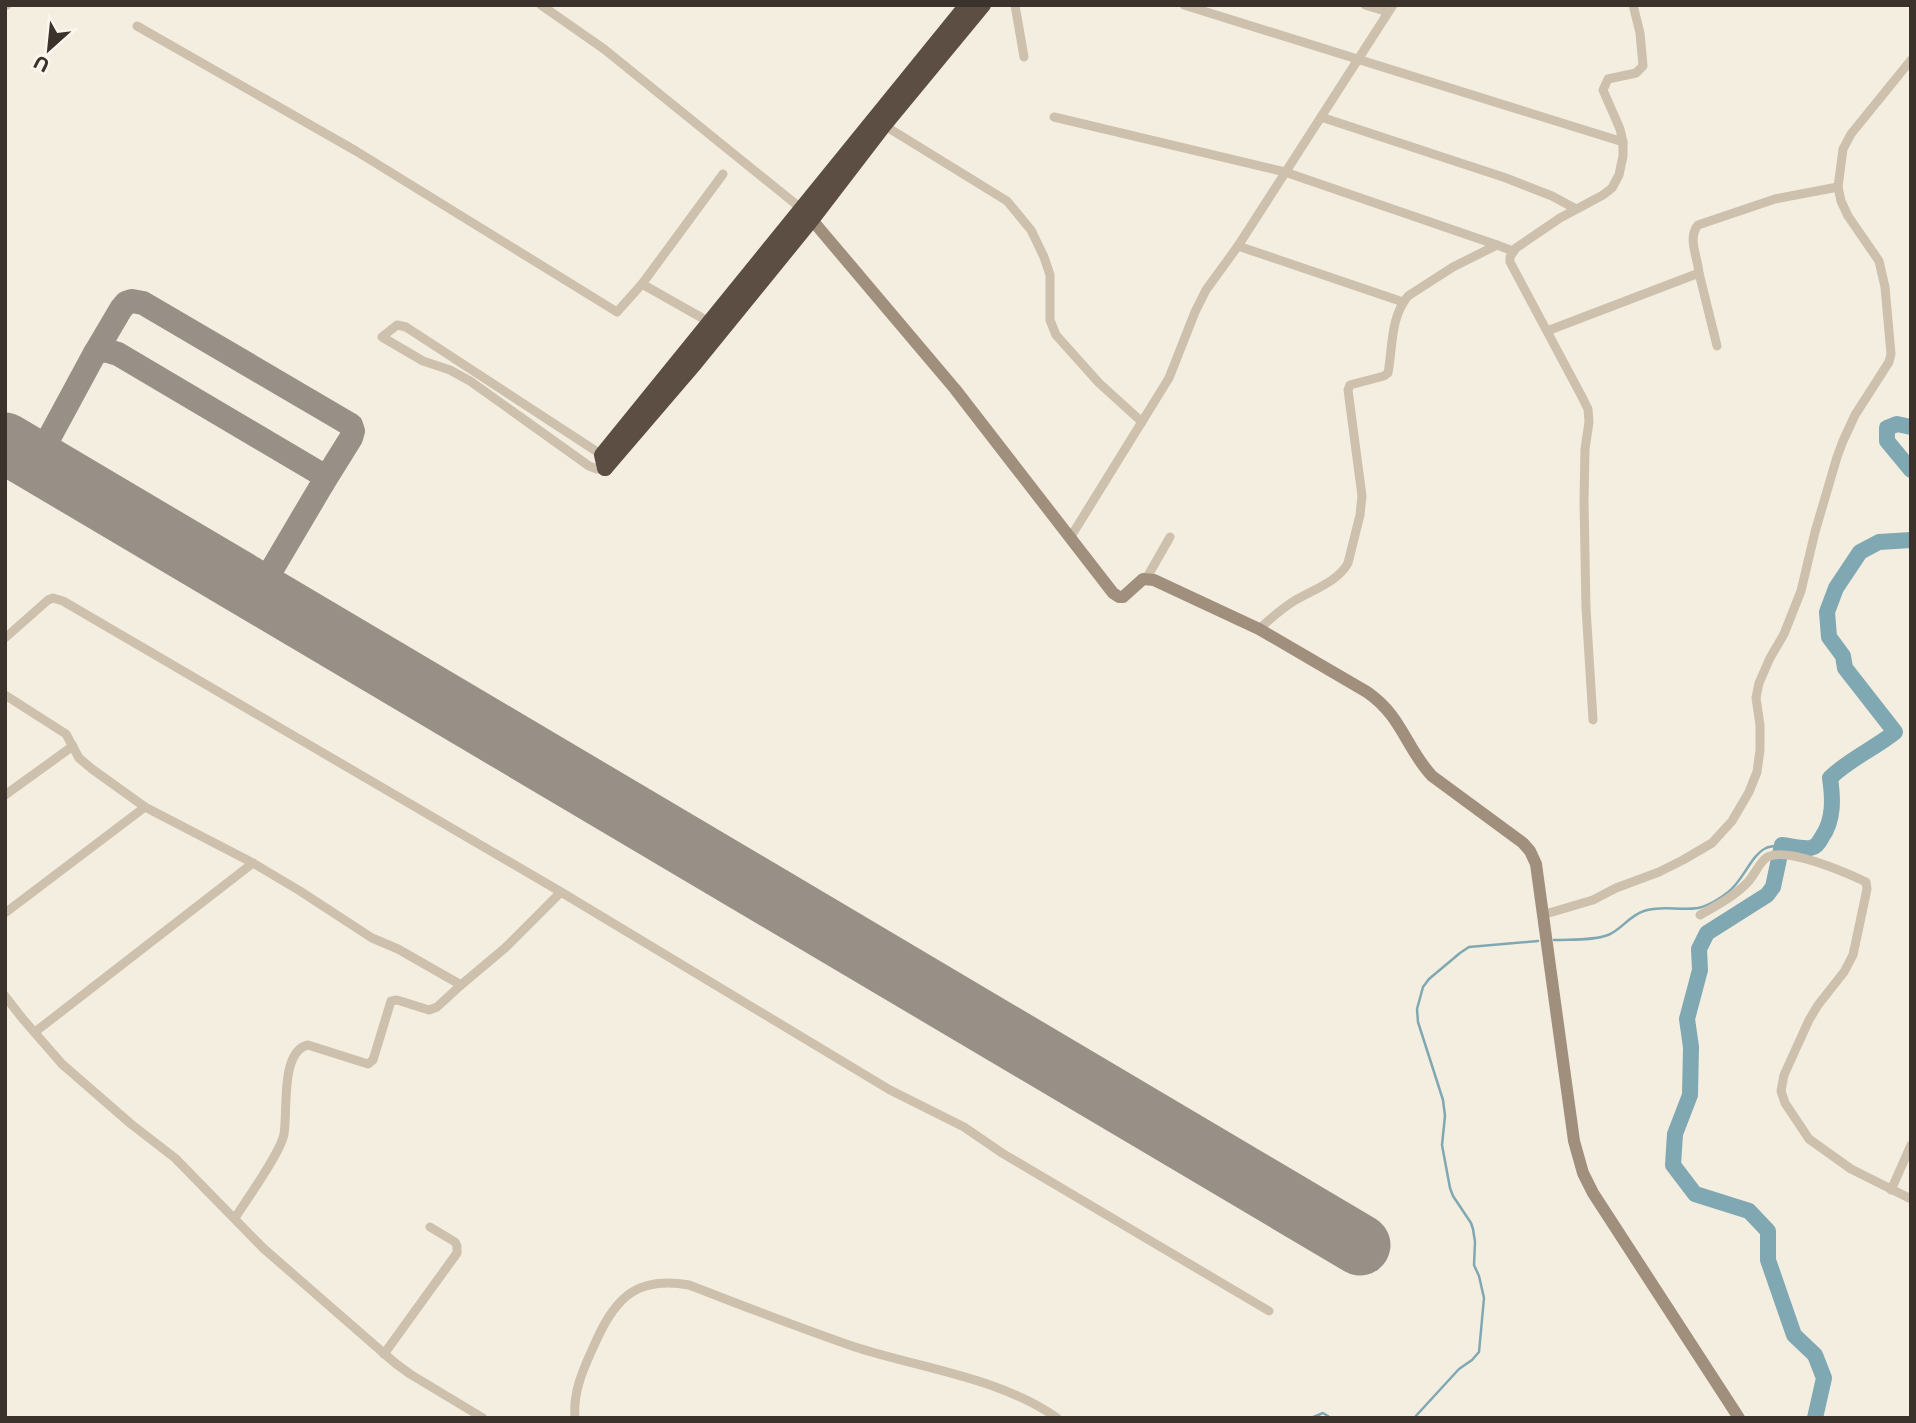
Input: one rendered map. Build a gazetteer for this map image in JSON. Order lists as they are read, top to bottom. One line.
{"north":"bottom left"}
